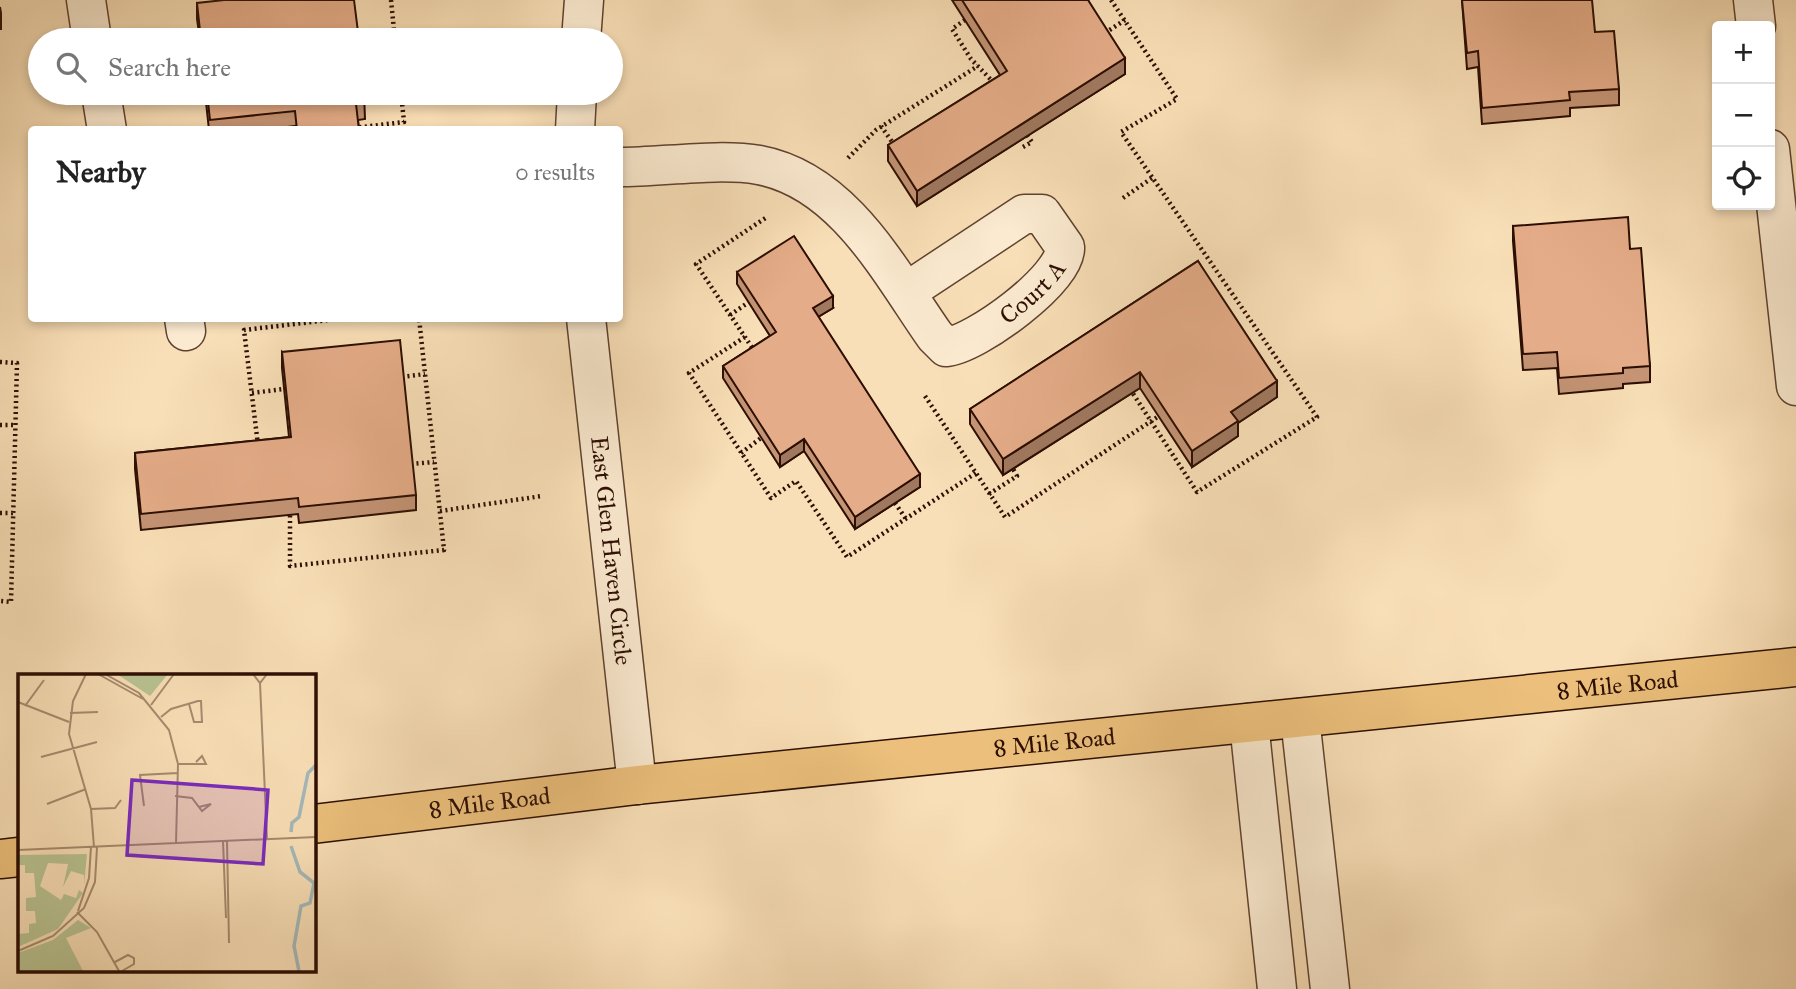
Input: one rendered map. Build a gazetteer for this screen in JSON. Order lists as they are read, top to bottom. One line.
{"streets":{"main road":["8 Mile Road"],"street":["East Glen Haven Circle"]},"crossings":[["East Glen Haven Circle","8 Mile Road"]],"page":{"map_buttons":["+","−"],"search":"Search here","heading":["Nearby","0 results"]}}
